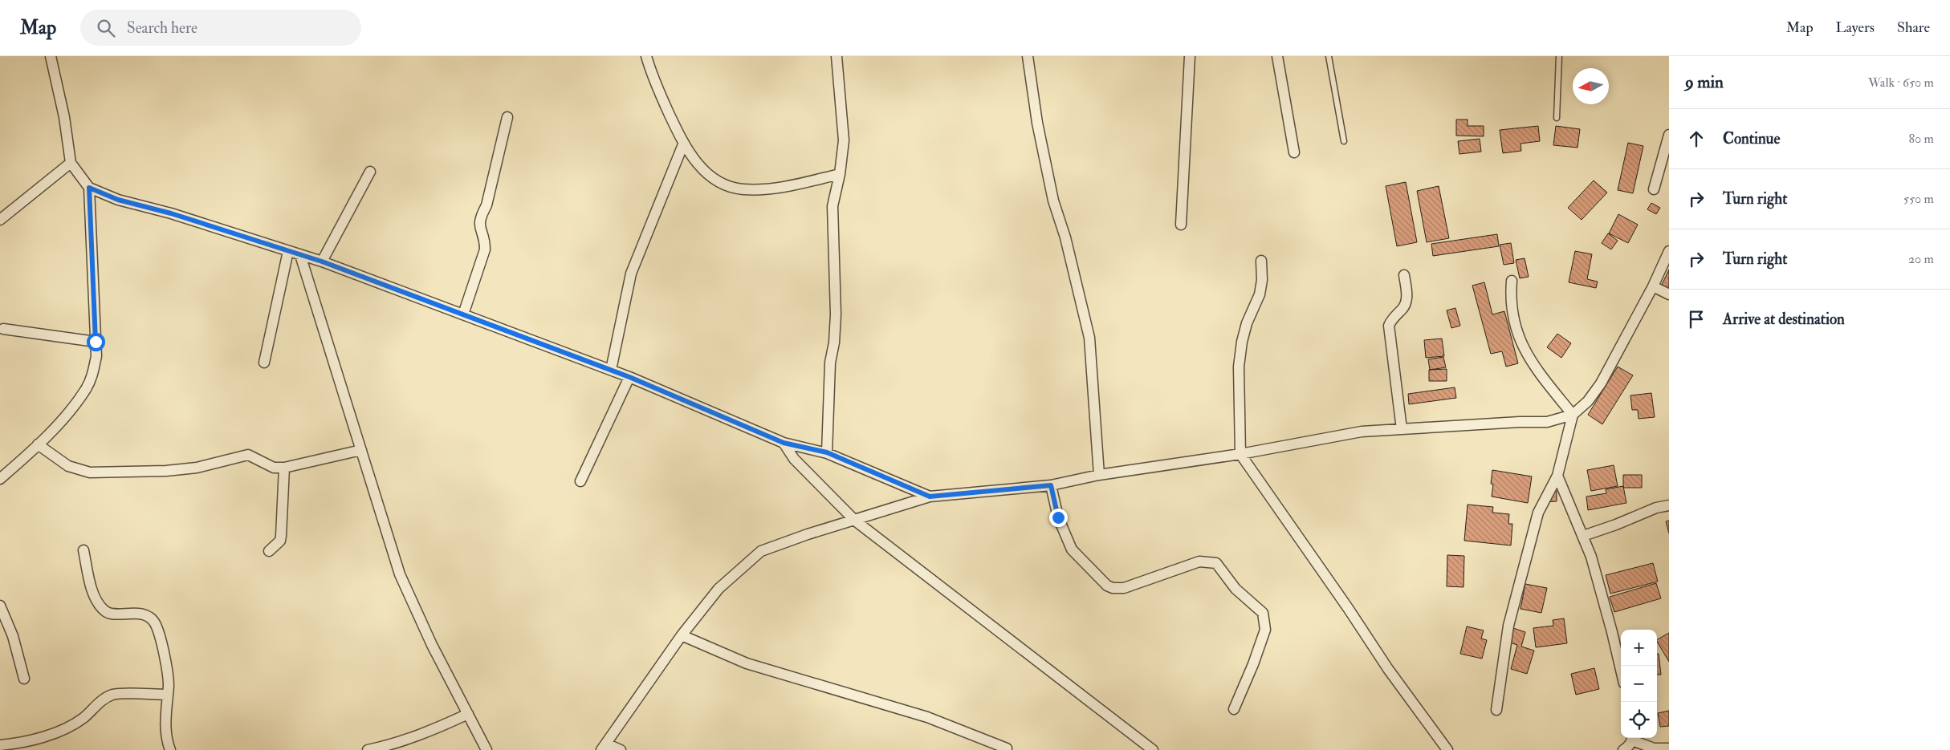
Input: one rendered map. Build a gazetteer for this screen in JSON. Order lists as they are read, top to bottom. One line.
{"north":"left","page":{"header":"Map","search":"Search here","nav":["Map","Layers","Share"],"heading":["9 min","Walk · 650 m"],"list":[["Continue","80 m"],["Turn right","550 m"],["Turn right","20 m"],"Arrive at destination"],"map_buttons":["+","−"]}}
